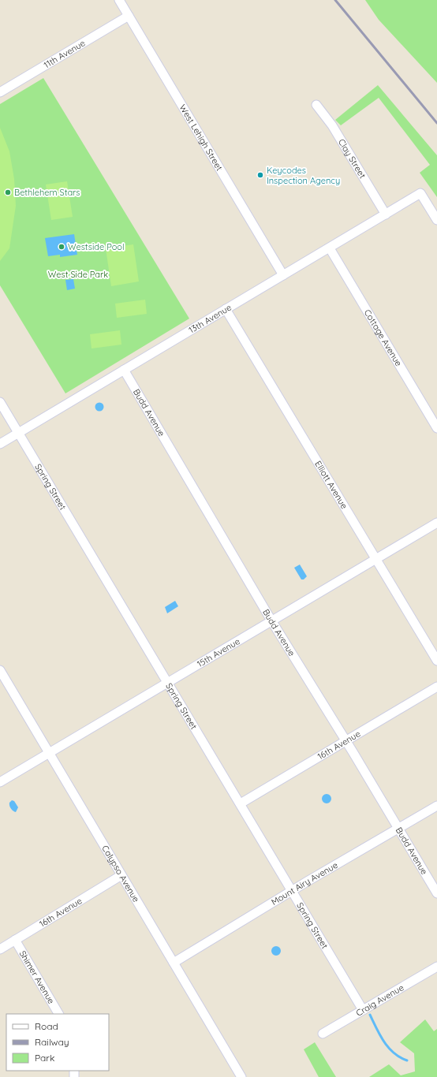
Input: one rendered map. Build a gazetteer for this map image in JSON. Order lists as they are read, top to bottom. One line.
{"streets":{"street":["11th Avenue","West Lehigh Street","Clay Street","13th Avenue","Cottage Avenue","Budd Avenue","Elliott Avenue","Spring Street","15th Avenue","16th Avenue","Calypso Avenue","Mount Airy Avenue","Shimer Avenue","Craig Avenue"]},"crossings":[["11th Avenue","West Lehigh Street"],["West Lehigh Street","13th Avenue"],["Clay Street","13th Avenue"],["13th Avenue","Cottage Avenue"],["13th Avenue","Budd Avenue"],["13th Avenue","Elliott Avenue"],["13th Avenue","Spring Street"],["Budd Avenue","15th Avenue"],["Budd Avenue","16th Avenue"],["Budd Avenue","Mount Airy Avenue"],["Elliott Avenue","15th Avenue"],["Spring Street","15th Avenue"],["Spring Street","16th Avenue"],["Spring Street","Mount Airy Avenue"],["Spring Street","Craig Avenue"],["15th Avenue","Calypso Avenue"],["16th Avenue","Calypso Avenue"],["16th Avenue","Shimer Avenue"],["Calypso Avenue","Mount Airy Avenue"]],"parks":["West Side Park"],"places":["Keycodes Inspection Agency","Bethlehem Stars","Westside Pool"],"legend":["Road","Railway","Park"]}
